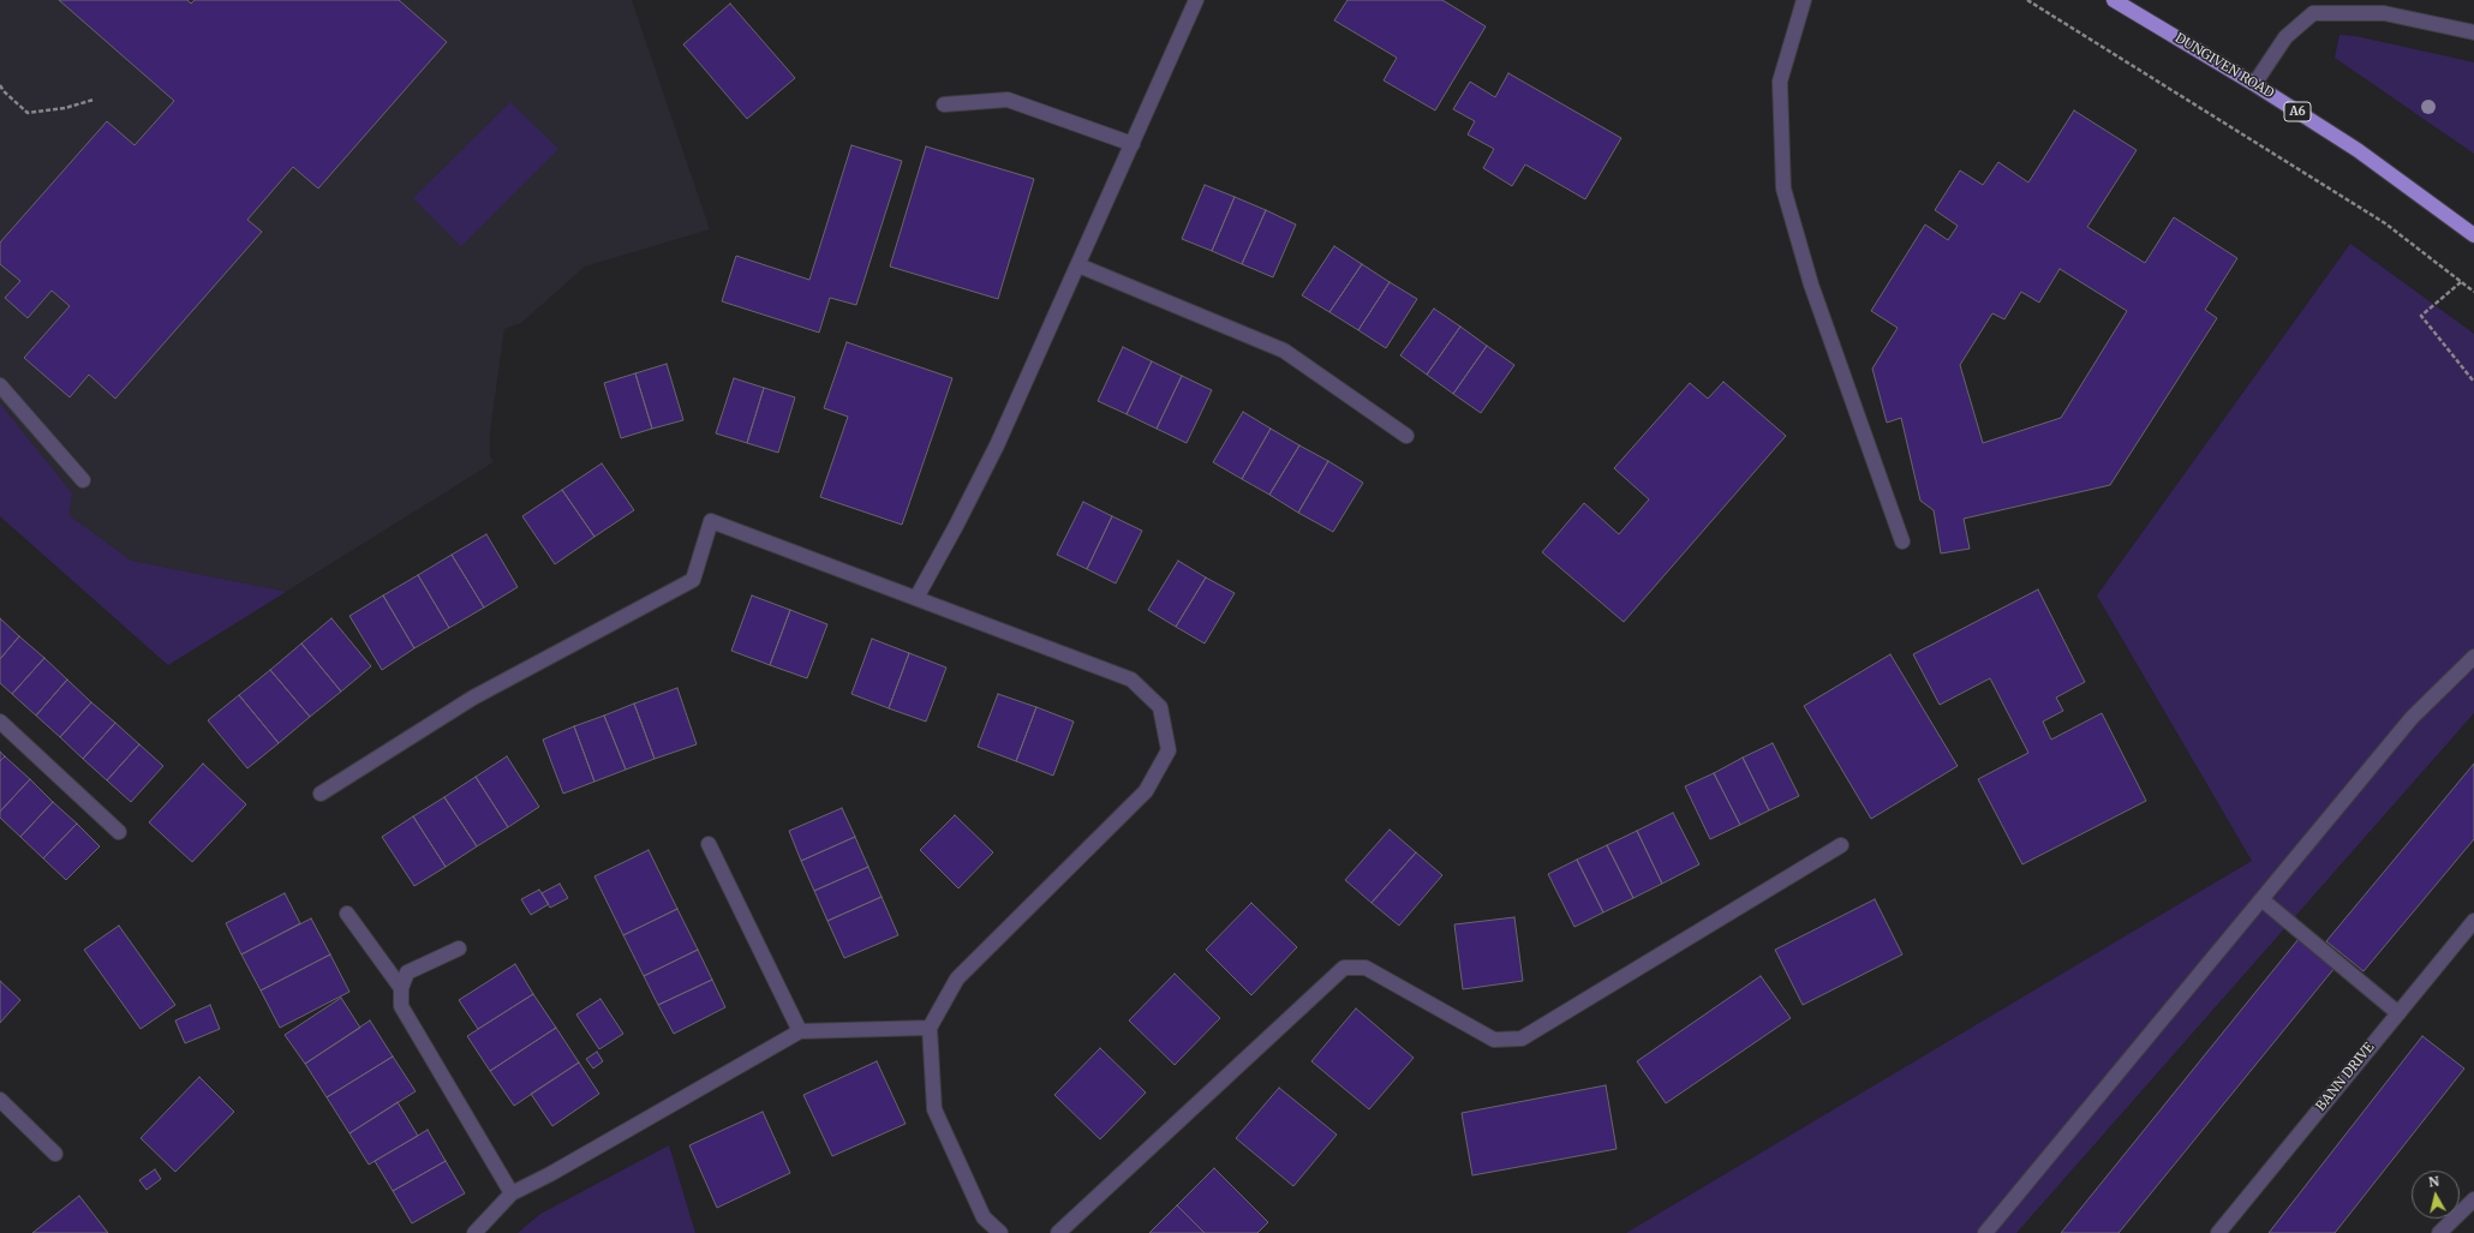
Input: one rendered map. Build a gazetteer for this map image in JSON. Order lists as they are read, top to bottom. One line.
{"streets":{"highway":["DUNGIVEN ROAD","A6"],"street":["BANN DRIVE"]},"north":"top"}
